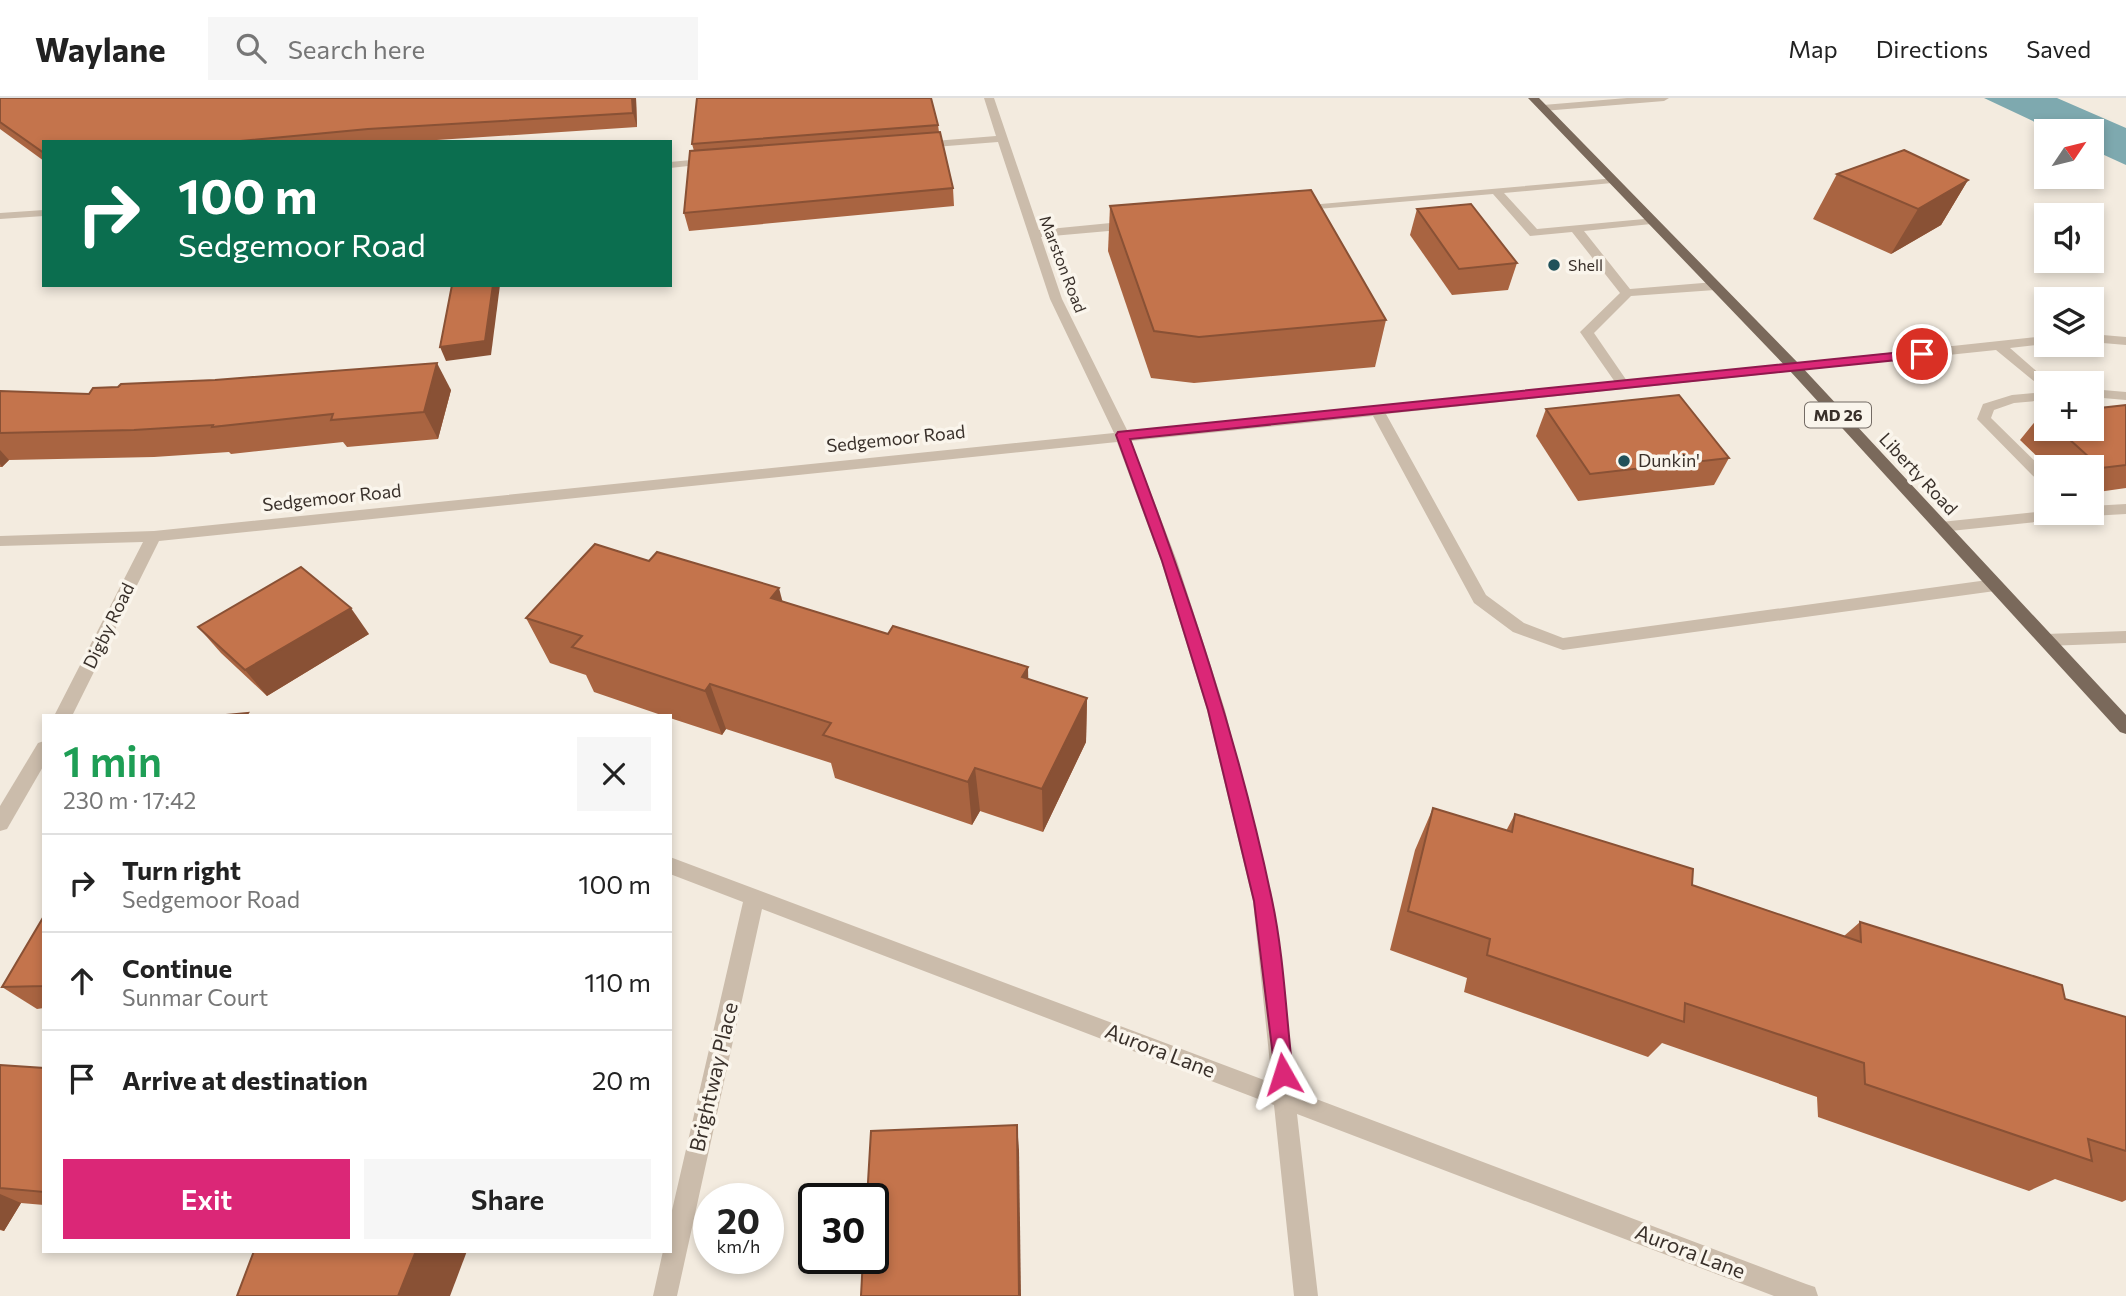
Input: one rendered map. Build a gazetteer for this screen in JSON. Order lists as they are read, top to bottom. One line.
{"streets":{"main road":["MD 26","Liberty Road"],"street":["Marston Road","Sedgemoor Road","Digby Road","Aurora Lane","Brightway Place"]},"crossings":[["Marston Road","Sedgemoor Road"],["Marston Road","Aurora Lane"],["Sedgemoor Road","Liberty Road"],["Sedgemoor Road","Digby Road"],["Aurora Lane","Brightway Place"]],"places":["Shell","Dunkin'"],"north":"top right","page":{"header":"Waylane","search":"Search here","nav":["Map","Directions","Saved"],"map_buttons":["+","−"],"turn":["100 m","Sedgemoor Road"],"heading":["1 min","230 m · 17:42"],"list":[{"name":"Turn right","note":"Sedgemoor Road","value":"100 m"},{"name":"Continue","note":"Sunmar Court","value":"110 m"},{"name":"Arrive at destination","value":"20 m"}],"buttons":["Exit","Share"],"speed":"20 km/h","limit":"30"}}
